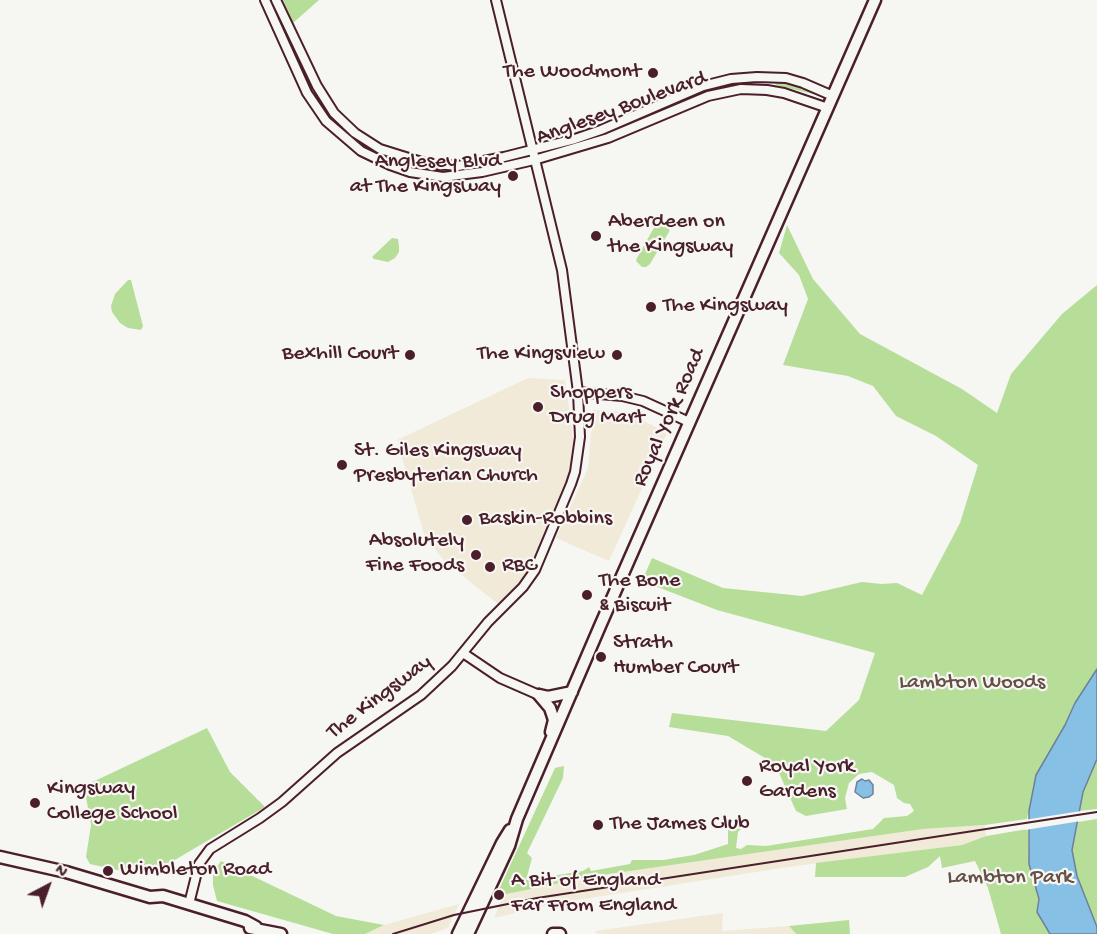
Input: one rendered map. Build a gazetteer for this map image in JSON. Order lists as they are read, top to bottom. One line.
{"streets":{"main road":["Royal York Road"],"street":["Anglesey Boulevard","The Kingsway"]},"crossings":[["Anglesey Boulevard","Royal York Road"],["Anglesey Boulevard","The Kingsway"]],"parks":["Lambton Woods","Lambton Park"],"places":["The Woodmont","Anglesey Blvd at The Kingsway","Aberdeen on the Kingsway","The Kingsway","Bexhill Court","The Kingsview","Shoppers Drug Mart","St. Giles Kingsway Presbyterian Church","Baskin-Robbins","Absolutely Fine Foods","RBC","The Bone & Biscuit","Strath Humber Court","Royal York Gardens","Kingsway College School","The James Club","Wimbleton Road","A Bit of England Far From England"],"north":"top right"}
